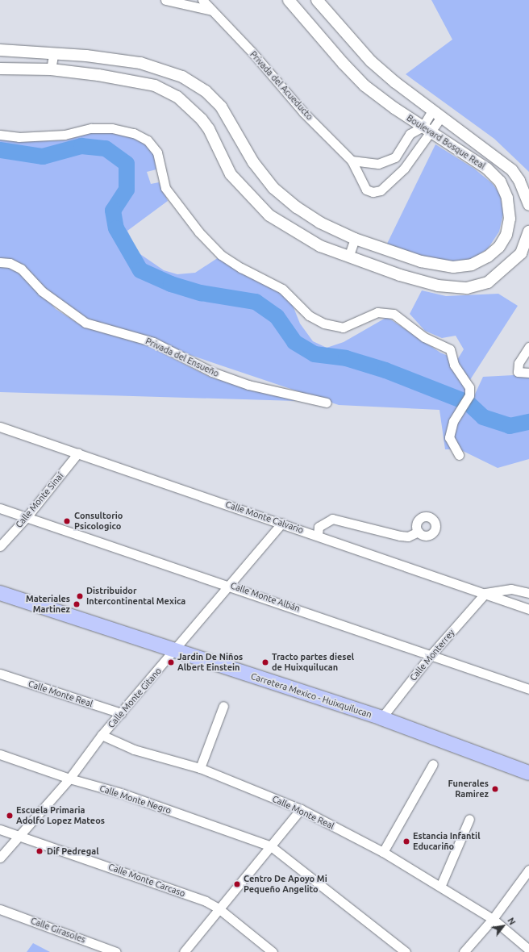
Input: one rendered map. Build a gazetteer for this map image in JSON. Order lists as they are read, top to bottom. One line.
{"streets":{"main road":["Carretera Mexico - Huixquilucan"],"street":["Privada del Acueducto","Boulevard Bosque Real","Privada del Ensueño","Calle Monte Sinaí","Calle Monte Calvario","Calle Monte Albán","Calle Monterrey","Calle Monte Real","Calle Monte Gitano","Calle Monte Negro","Calle Monte Carcaso","Calle Girasoles"]},"crossings":[["Privada del Acueducto","Boulevard Bosque Real"],["Calle Monte Sinaí","Calle Monte Calvario"],["Calle Monte Sinaí","Calle Monte Albán"],["Calle Monte Calvario","Calle Monterrey"],["Calle Monte Calvario","Calle Monte Gitano"],["Calle Monte Albán","Calle Monterrey"],["Calle Monte Albán","Calle Monte Gitano"],["Calle Monterrey","Carretera Mexico - Huixquilucan"],["Calle Monte Real","Calle Monte Gitano"],["Carretera Mexico - Huixquilucan","Calle Monte Gitano"],["Calle Monte Gitano","Calle Monte Negro"],["Calle Monte Gitano","Calle Monte Carcaso"]],"places":["Consultorio Psicologico","Distribuidor Intercontinental Mexica","Materiales Martinez","Jardin De Niños Albert Einstein","Tracto partes diesel de Huixquilucan","Funerales Ramirez","Escuela Primaria Adolfo Lopez Mateos","Estancia Infantil Educariño","Dif Pedregal","Centro De Apoyo Mi Pequeño Angelito"],"north":"top right"}
